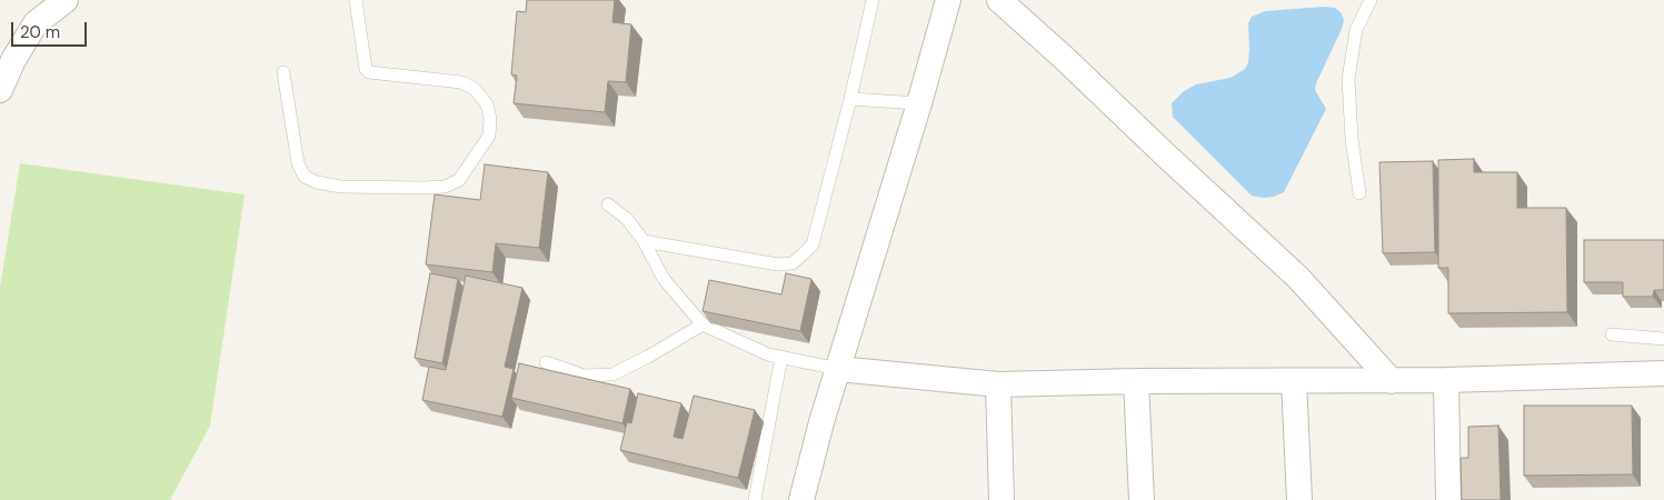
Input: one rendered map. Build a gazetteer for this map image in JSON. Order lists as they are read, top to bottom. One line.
{"scale_bar":"20 m"}
